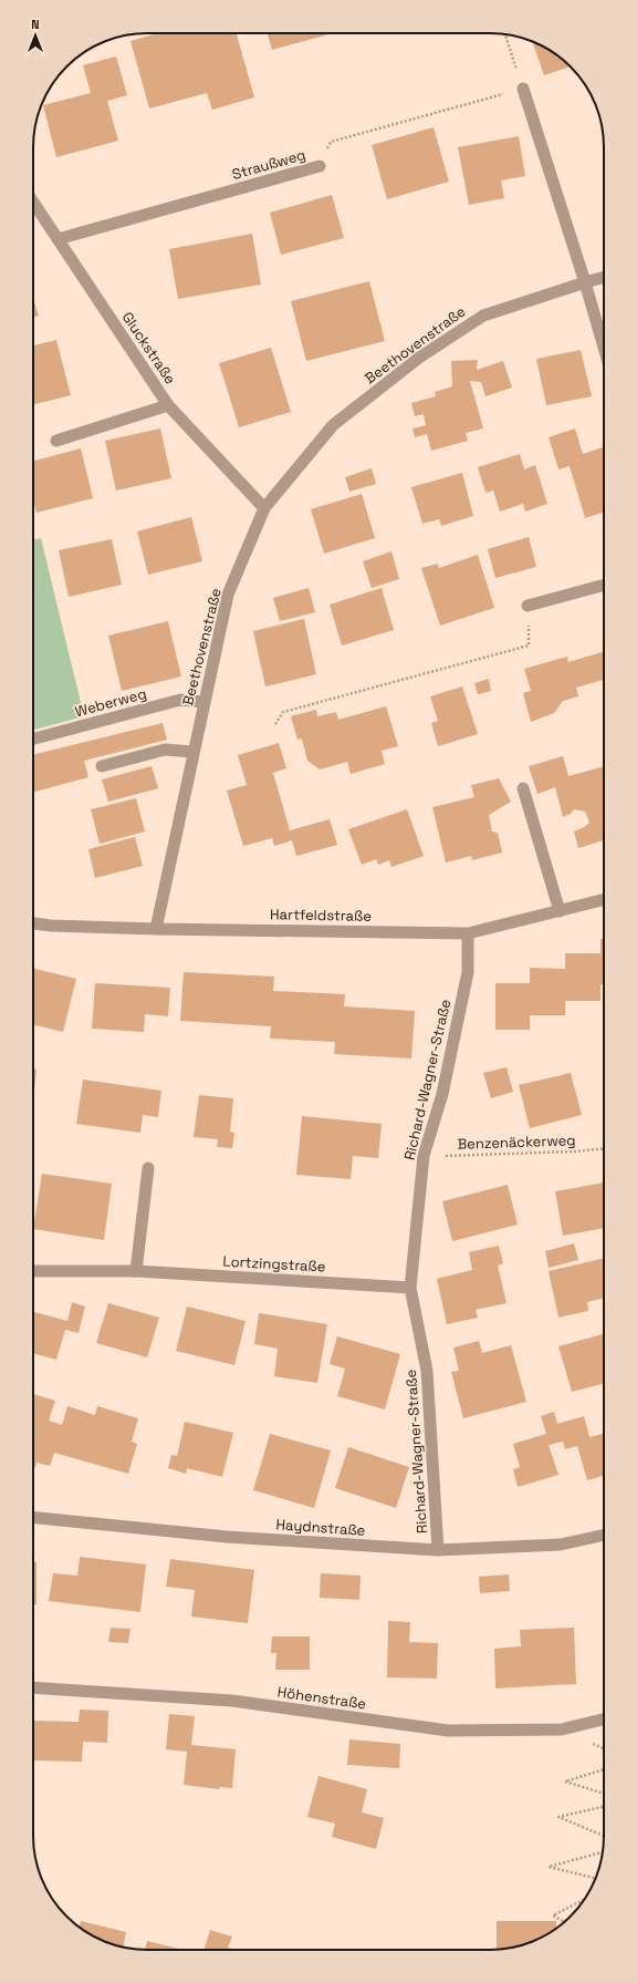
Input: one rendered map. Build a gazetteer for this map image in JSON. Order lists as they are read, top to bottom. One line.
{"streets":{"street":["Straußweg","Beethovenstraße","Gluckstraße","Weberweg","Hartfeldstraße","Richard-Wagner-Straße","Lortzingstraße","Haydnstraße","Höhenstraße"],"path":["Benzenäckerweg"]},"crossings":[["Straußweg","Gluckstraße"],["Beethovenstraße","Gluckstraße"],["Beethovenstraße","Weberweg"],["Beethovenstraße","Hartfeldstraße"],["Hartfeldstraße","Richard-Wagner-Straße"],["Richard-Wagner-Straße","Benzenäckerweg"],["Richard-Wagner-Straße","Lortzingstraße"],["Richard-Wagner-Straße","Haydnstraße"]],"north":"top"}
